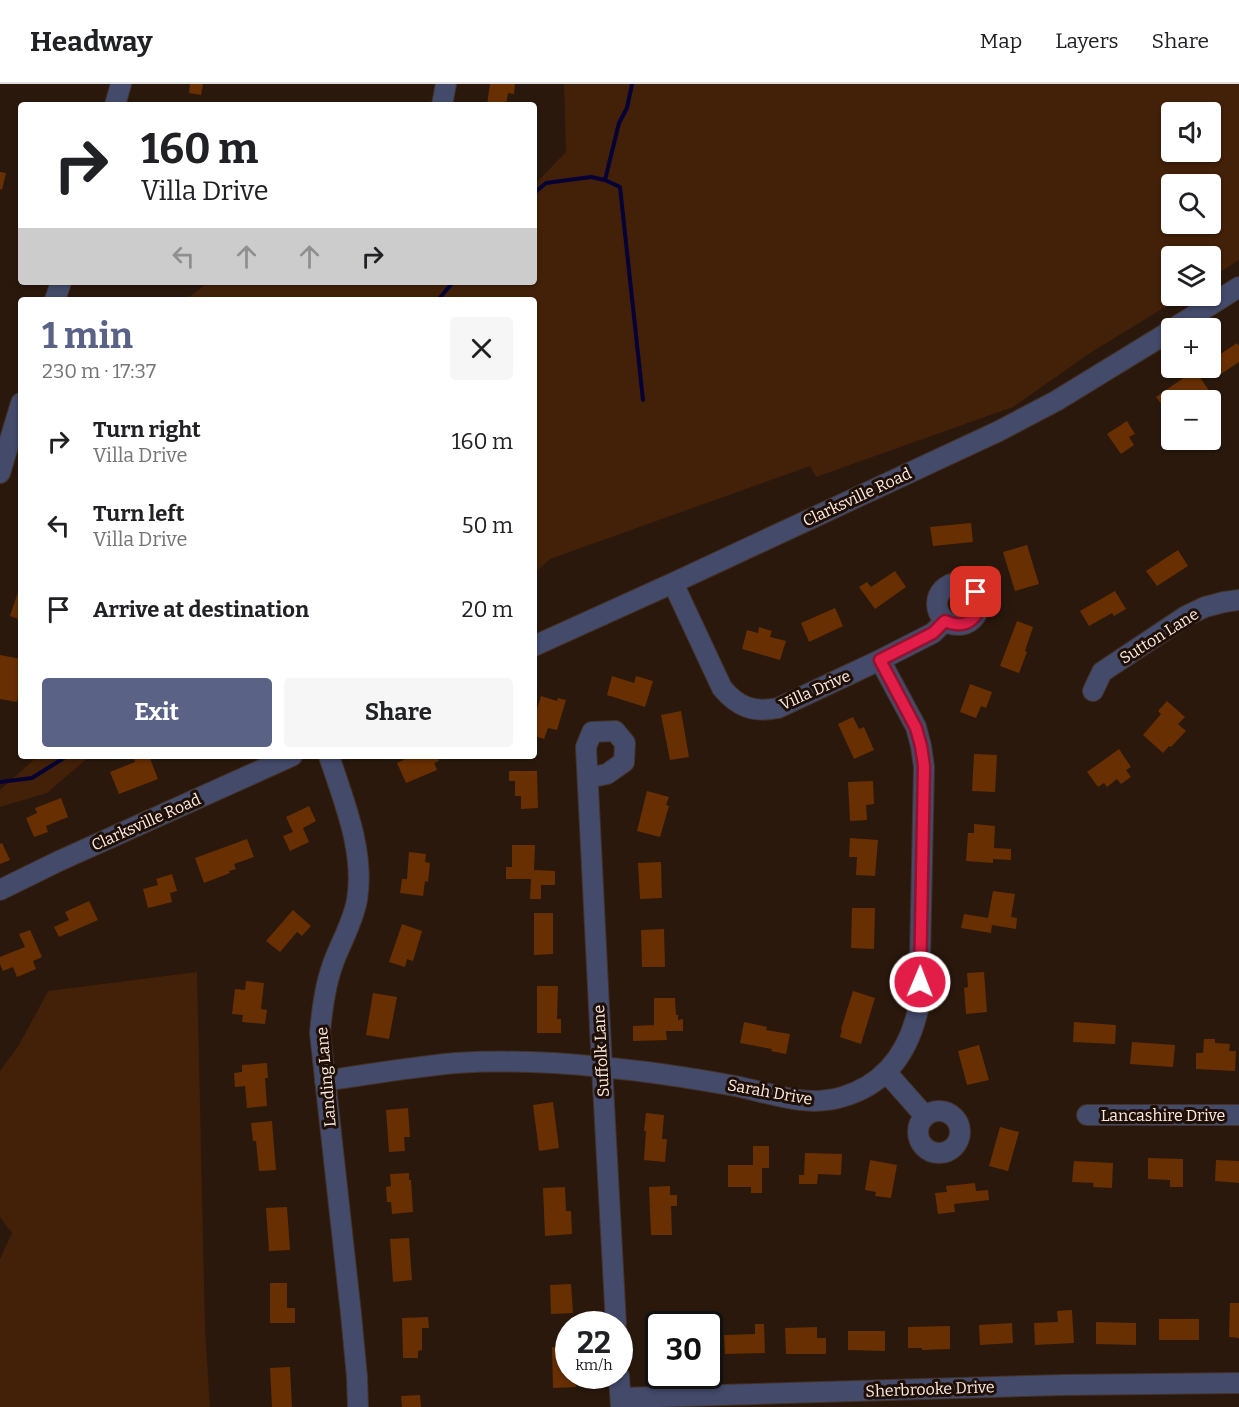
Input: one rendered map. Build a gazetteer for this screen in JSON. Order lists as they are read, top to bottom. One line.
{"streets":{"street":["Clarksville Road","Sutton Lane","Villa Drive","Suffolk Lane","Landing Lane","Sarah Drive","Lancashire Drive","Sherbrooke Drive"]},"crossings":[["Clarksville Road","Villa Drive"],["Villa Drive","Sarah Drive"],["Suffolk Lane","Sarah Drive"],["Landing Lane","Sarah Drive"]],"page":{"header":"Headway","nav":["Map","Layers","Share"],"map_buttons":["+","−"],"turn":["160 m","Villa Drive"],"heading":["1 min","230 m · 17:37"],"list":[{"name":"Turn right","note":"Villa Drive","value":"160 m"},{"name":"Turn left","note":"Villa Drive","value":"50 m"},{"name":"Arrive at destination","value":"20 m"}],"buttons":["Exit","Share"],"speed":"22 km/h","limit":"30"}}
